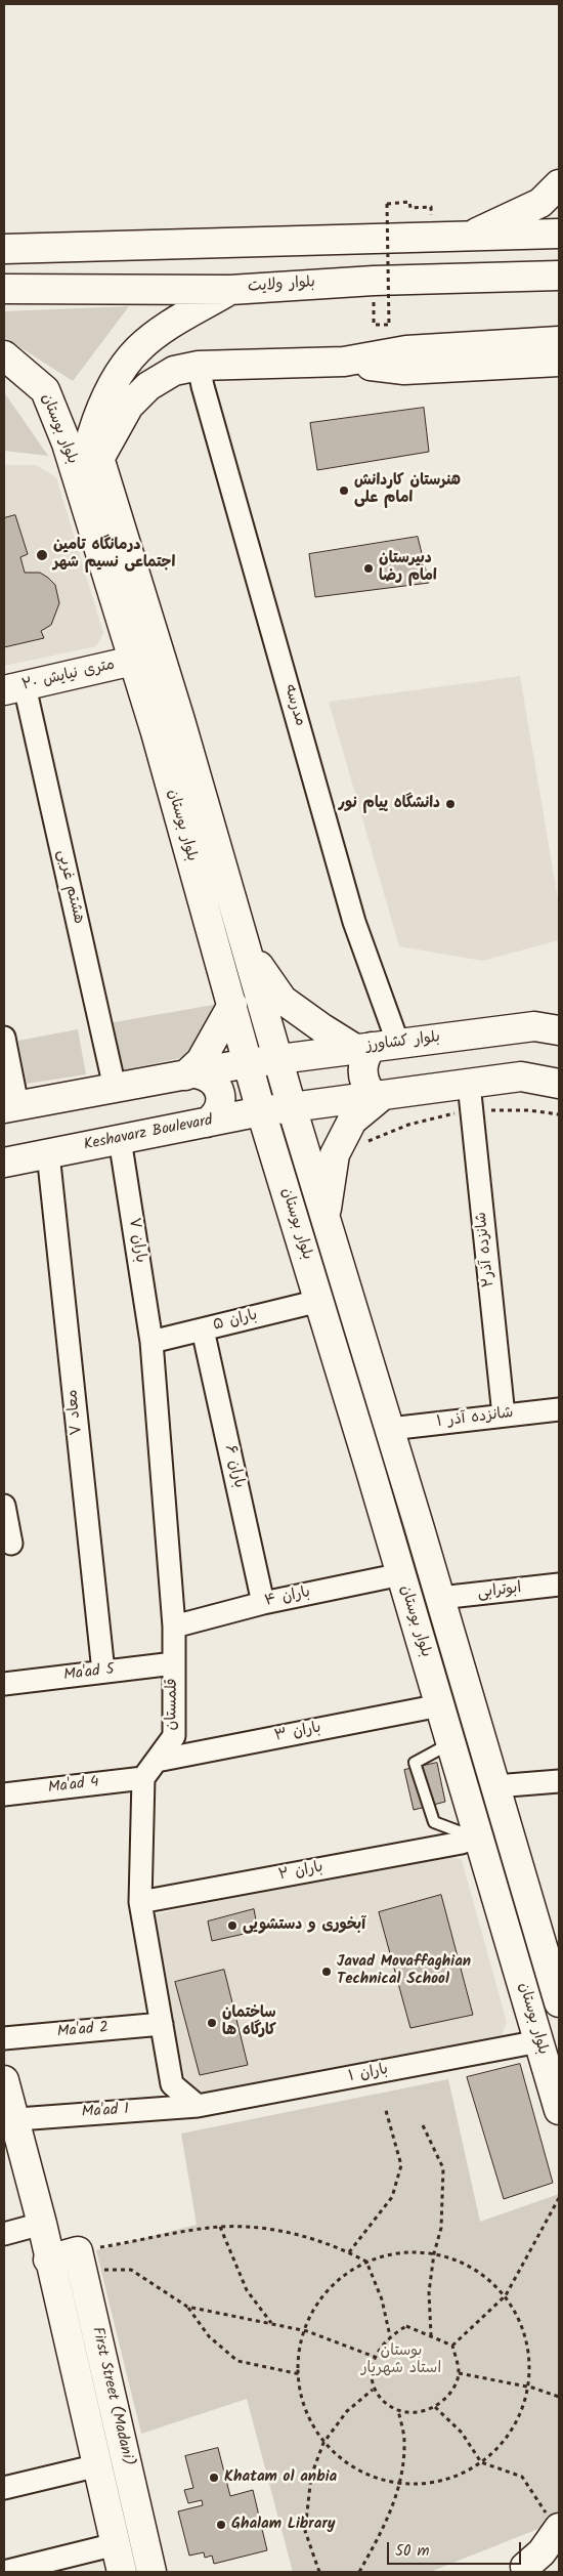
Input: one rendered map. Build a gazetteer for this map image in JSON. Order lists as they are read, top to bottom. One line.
{"streets":{"main road":["بلوار ولایت","بلوار بوستان","۲۰ متری نیایش","بلوار کشاورز","Keshavarz Boulevard","First Street (Madani)"],"street":["مدرسه","هشتم غربی","باران ۷","شانزده آذر۲","باران ۵","معاد ۷","شانزده آذر ۱","باران ۶","ابوترابی","باران ۴","Ma'ad 5","قلمستان","باران ۳","Ma'ad 4","باران ۲","Ma'ad 2","باران ۱","Ma'ad 1"]},"crossings":[["بلوار ولایت","بلوار بوستان"],["بلوار بوستان","۲۰ متری نیایش"],["بلوار بوستان","بلوار کشاورز"],["بلوار بوستان","Keshavarz Boulevard"],["بلوار بوستان","باران ۵"],["بلوار بوستان","شانزده آذر ۱"],["بلوار بوستان","ابوترابی"],["بلوار بوستان","باران ۴"],["بلوار بوستان","باران ۳"],["بلوار بوستان","باران ۲"],["بلوار بوستان","باران ۱"],["۲۰ متری نیایش","هشتم غربی"],["مدرسه","بلوار کشاورز"],["Keshavarz Boulevard","باران ۷"],["Keshavarz Boulevard","معاد ۷"],["باران ۷","باران ۵"],["باران ۷","قلمستان"],["شانزده آذر۲","شانزده آذر ۱"],["باران ۵","باران ۶"],["باران ۵","قلمستان"],["معاد ۷","Ma'ad 5"],["باران ۶","باران ۴"],["باران ۴","قلمستان"],["Ma'ad 5","قلمستان"],["قلمستان","باران ۳"],["قلمستان","Ma'ad 4"],["باران ۳","Ma'ad 4"],["باران ۱","Ma'ad 1"],["Ma'ad 1","First Street (Madani)"]],"parks":["بوستان استاد شهریار"],"places":["هنرستان کاردانش امام علی","درمانگاه تامین اجتماعی نسیم شهر","دبیرستان امام رضا","دانشگاه پیام نور","آبخوری و دستشویی","Javad Movaffaghian Technical School","ساختمان کارگاه ها","Khatam ol anbia","Ghalam Library"],"scale_bar":"50 m"}
